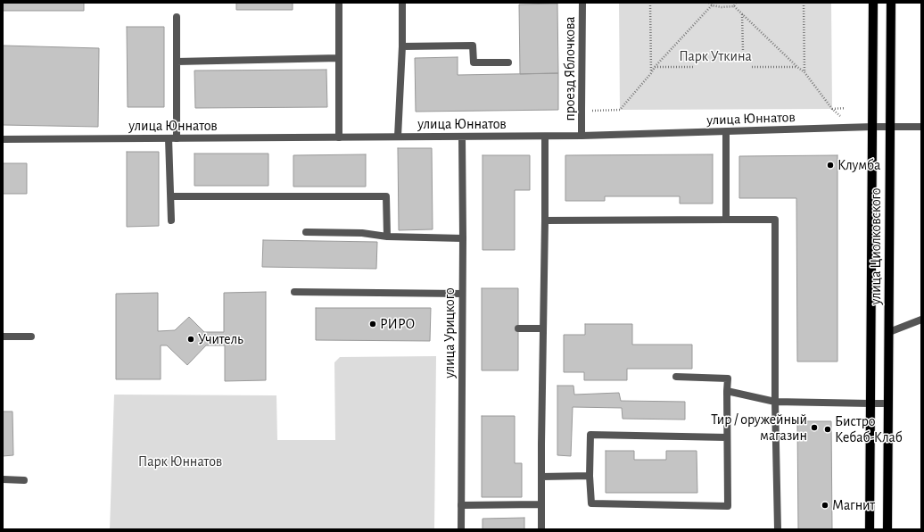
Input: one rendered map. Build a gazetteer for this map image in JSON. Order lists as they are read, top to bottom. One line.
{"streets":{"main road":["улица Циолковского"],"street":["проезд Яблочкова","улица Юннатов","улица Урицкого"]},"crossings":[["проезд Яблочкова","улица Юннатов"],["улица Юннатов","улица Циолковского"],["улица Юннатов","улица Урицкого"]],"parks":["Парк Уткина","Парк Юннатов"],"places":["Клумба","РИРО","Учитель","Тир / оружейный магазин","Бистро Кебаб-Клаб","Магнит"]}
